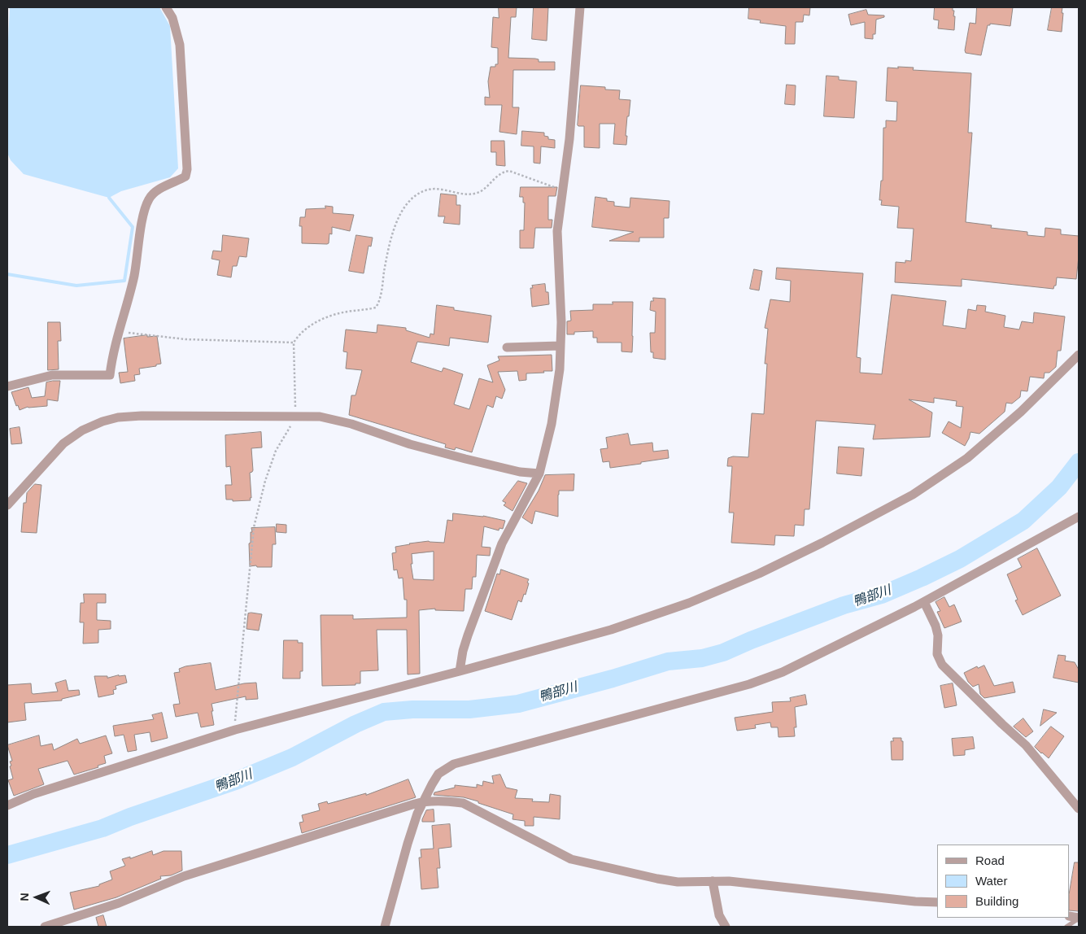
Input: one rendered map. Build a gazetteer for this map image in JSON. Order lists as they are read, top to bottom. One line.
{"water":["鴨部川"],"legend":["Road","Water","Building"],"north":"left"}
